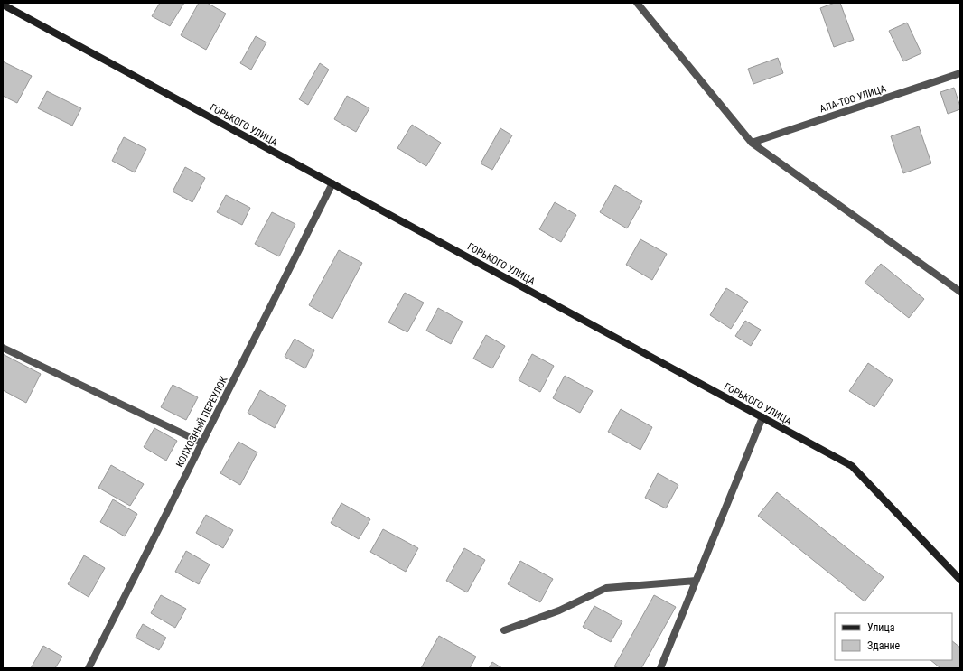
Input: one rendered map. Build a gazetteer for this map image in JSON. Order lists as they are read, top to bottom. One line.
{"streets":{"street":["АЛА-ТОО УЛИЦА","ГОРЬКОГО УЛИЦА","КОЛХОЗНЫЙ ПЕРЕУЛОК"]},"crossings":[["ГОРЬКОГО УЛИЦА","КОЛХОЗНЫЙ ПЕРЕУЛОК"]],"legend":["Улица","Здание"]}
